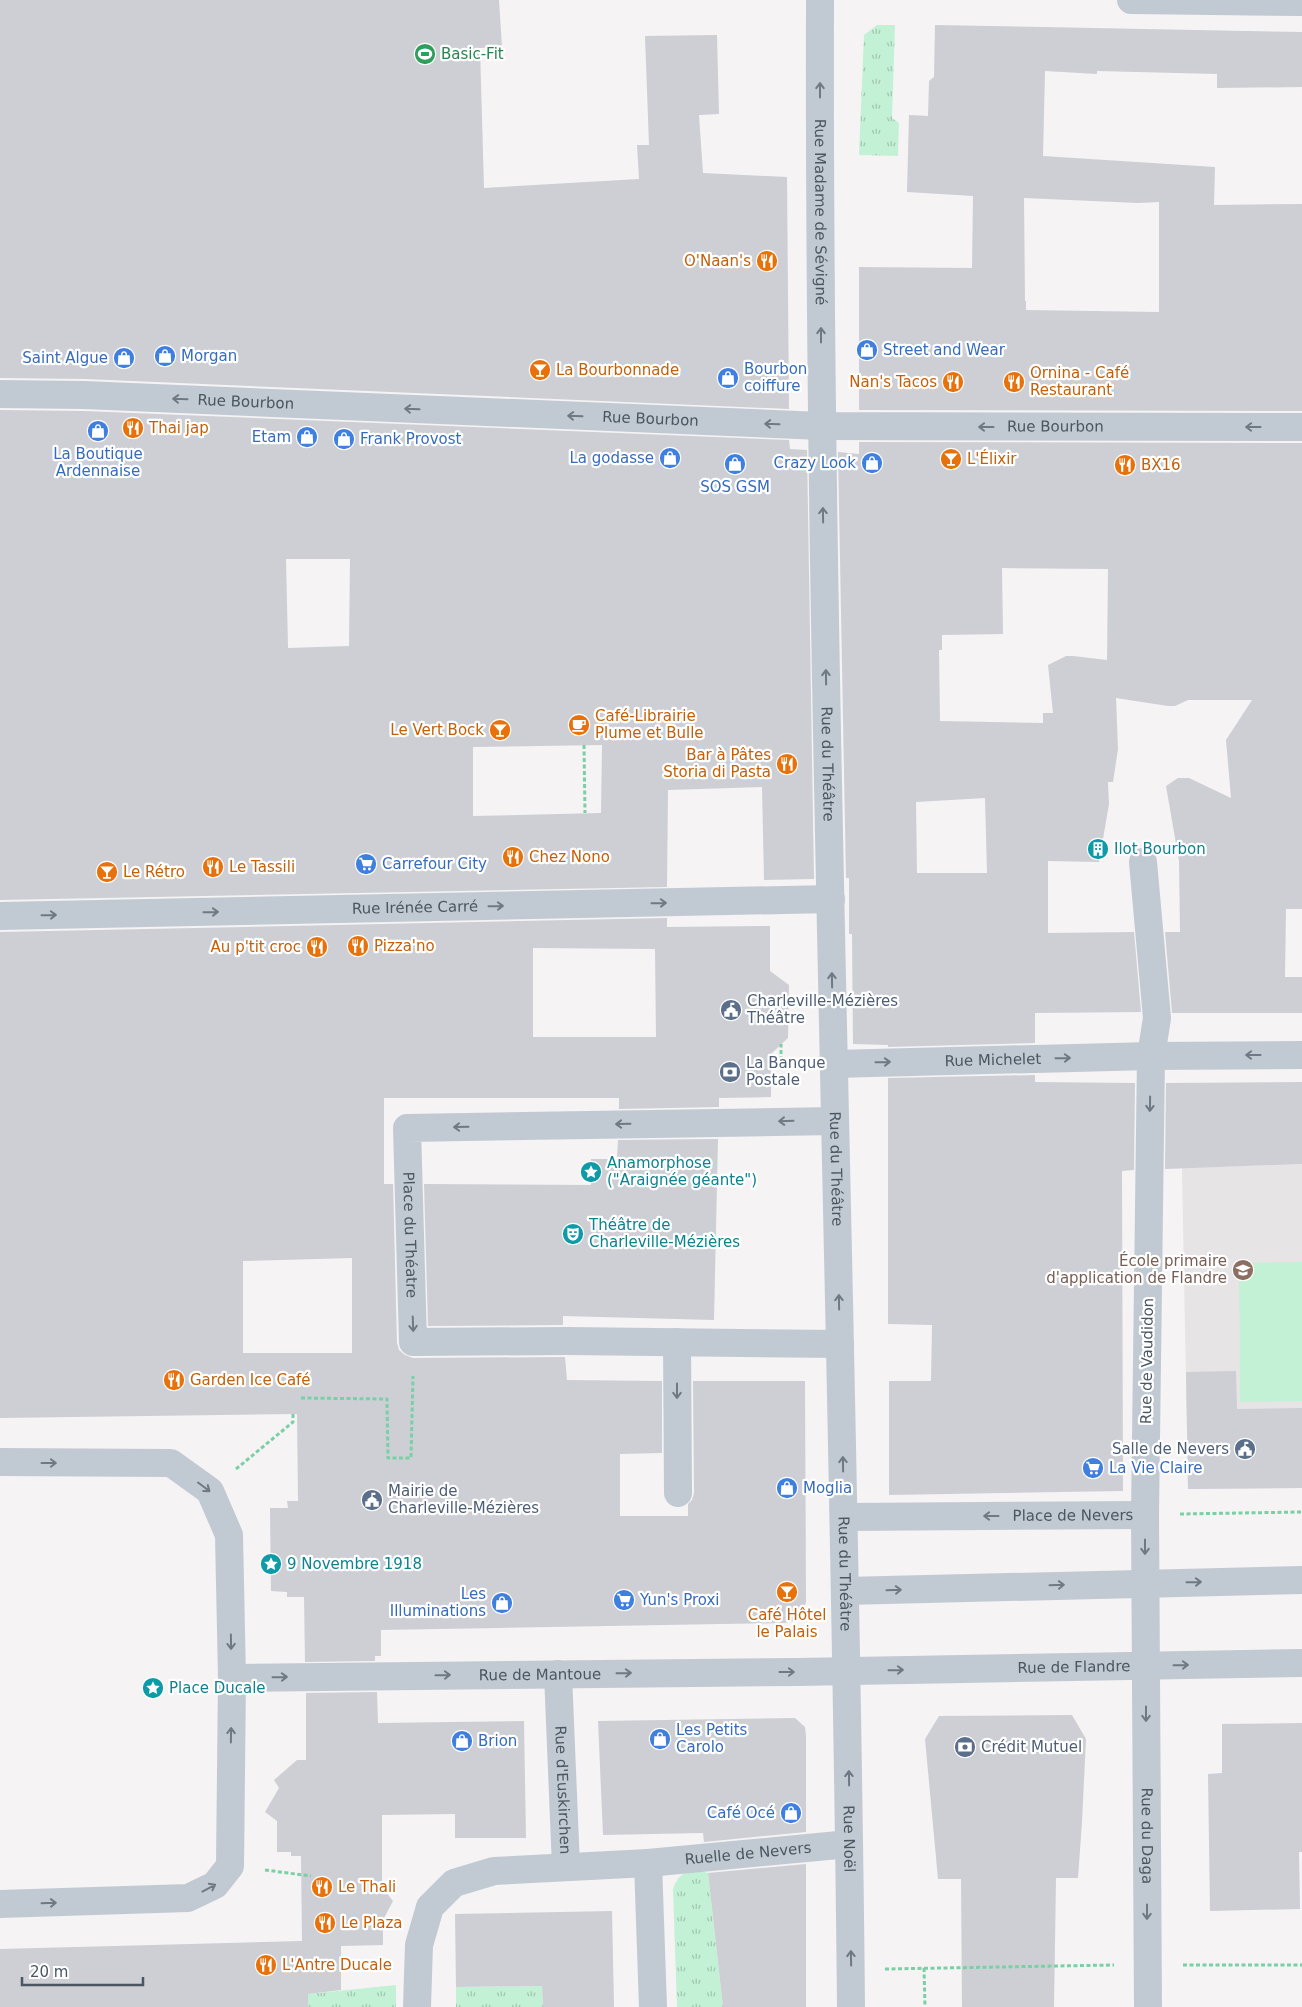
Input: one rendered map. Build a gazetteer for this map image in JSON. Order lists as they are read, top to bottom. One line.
{"streets":{"street":["Rue Madame de Sévigné","Rue Bourbon","Rue du Théâtre","Rue Irénée Carré","Rue Michelet","Place du Théatre","Rue de Vaudidon","Place de Nevers","Rue de Flandre","Rue de Mantoue","Rue d'Euskirchen","Rue du Daga","Rue Noël","Ruelle de Nevers"]},"crossings":[["Rue Madame de Sévigné","Rue Bourbon"],["Rue Madame de Sévigné","Rue du Théâtre"],["Rue Bourbon","Rue du Théâtre"],["Rue du Théâtre","Rue Irénée Carré"],["Rue du Théâtre","Rue Michelet"],["Rue du Théâtre","Place du Théatre"],["Rue du Théâtre","Place de Nevers"],["Rue du Théâtre","Rue de Flandre"],["Rue du Théâtre","Rue de Mantoue"],["Rue du Théâtre","Rue Noël"],["Rue Michelet","Rue de Vaudidon"],["Rue de Vaudidon","Place de Nevers"],["Rue de Vaudidon","Rue de Flandre"],["Rue de Vaudidon","Rue du Daga"],["Rue de Flandre","Rue de Mantoue"],["Rue de Flandre","Rue du Daga"],["Rue de Flandre","Rue Noël"],["Rue de Mantoue","Rue d'Euskirchen"],["Rue de Mantoue","Rue Noël"],["Rue d'Euskirchen","Ruelle de Nevers"],["Rue Noël","Ruelle de Nevers"]],"one_way":["Rue Madame de Sévigné","Rue Bourbon","Rue du Théâtre","Rue Irénée Carré","Rue de Vaudidon","Place de Nevers","Rue de Mantoue","Rue du Daga"],"places":{"sports":["Basic-Fit"],"restaurant":["O'Naan's","Nan's Tacos","Ornina - Café Restaurant","Thai jap","BX16","Bar à Pâtes Storia di Pasta","Chez Nono","Le Tassili","Pizza'no","Au p'tit croc","Garden Ice Café","Le Thali","Le Plaza","L'Antre Ducale"],"shop":["Street and Wear","Morgan","Saint Algue","Bourbon coiffure","La Boutique Ardennaise","Etam","Frank Provost","La godasse","Crazy Look","SOS GSM","Moglia","Les Illuminations","Les Petits Carolo","Brion","Café Océ"],"bar":["La Bourbonnade","L'Élixir","Le Vert Bock","Le Rétro","Café Hôtel le Palais"],"cafe":["Café-Librairie Plume et Bulle"],"building":["Ilot Bourbon"],"supermarket":["Carrefour City","La Vie Claire","Yun's Proxi"],"public building":["Charleville-Mézières Théâtre","Salle de Nevers","Mairie de Charleville-Mézières"],"bank":["La Banque Postale","Crédit Mutuel"],"place":["Anamorphose (\"Araignée géante\")","9 Novembre 1918","Place Ducale"],"theatre":["Théâtre de Charleville-Mézières"],"school or university":["École primaire d'application de Flandre"]},"scale_bar":"20 m"}
